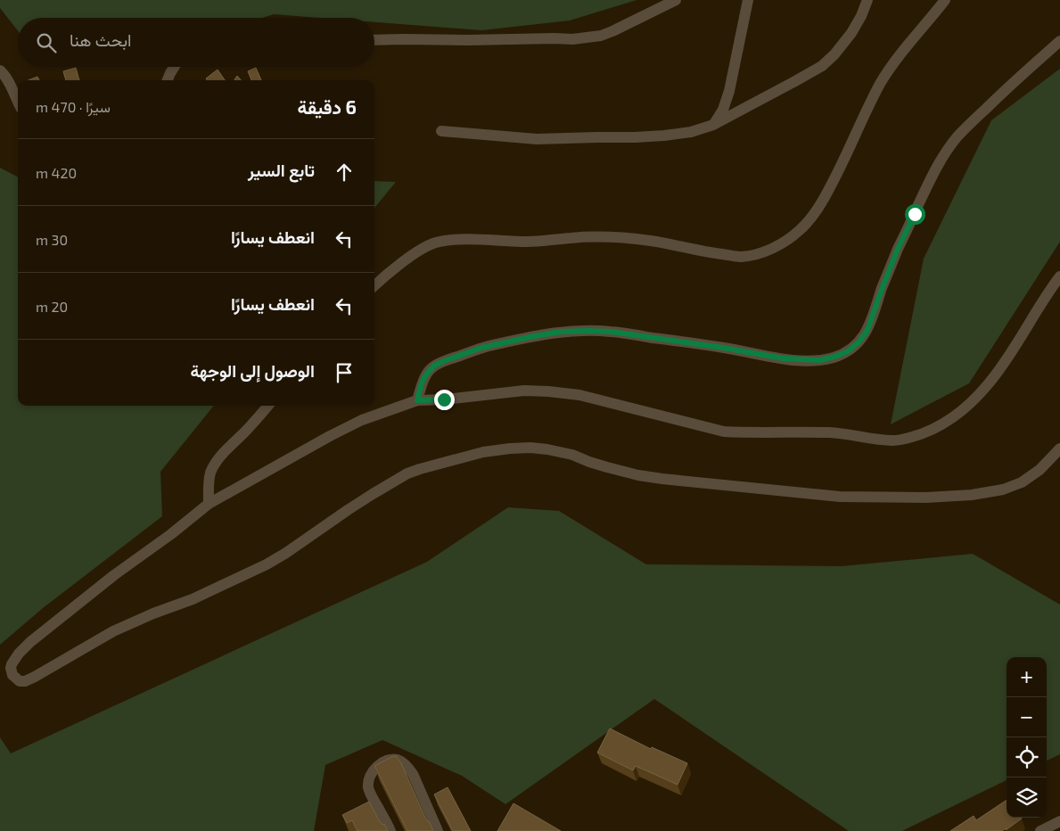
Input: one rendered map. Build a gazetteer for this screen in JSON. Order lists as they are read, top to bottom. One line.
{"page":{"search":"ابحث هنا","heading":["6 دقيقة","سيرًا · 470 m"],"list":[["تابع السير","420 m"],["انعطف يسارًا","30 m"],["انعطف يسارًا","20 m"],"الوصول إلى الوجهة"],"map_buttons":["+","−"]}}
